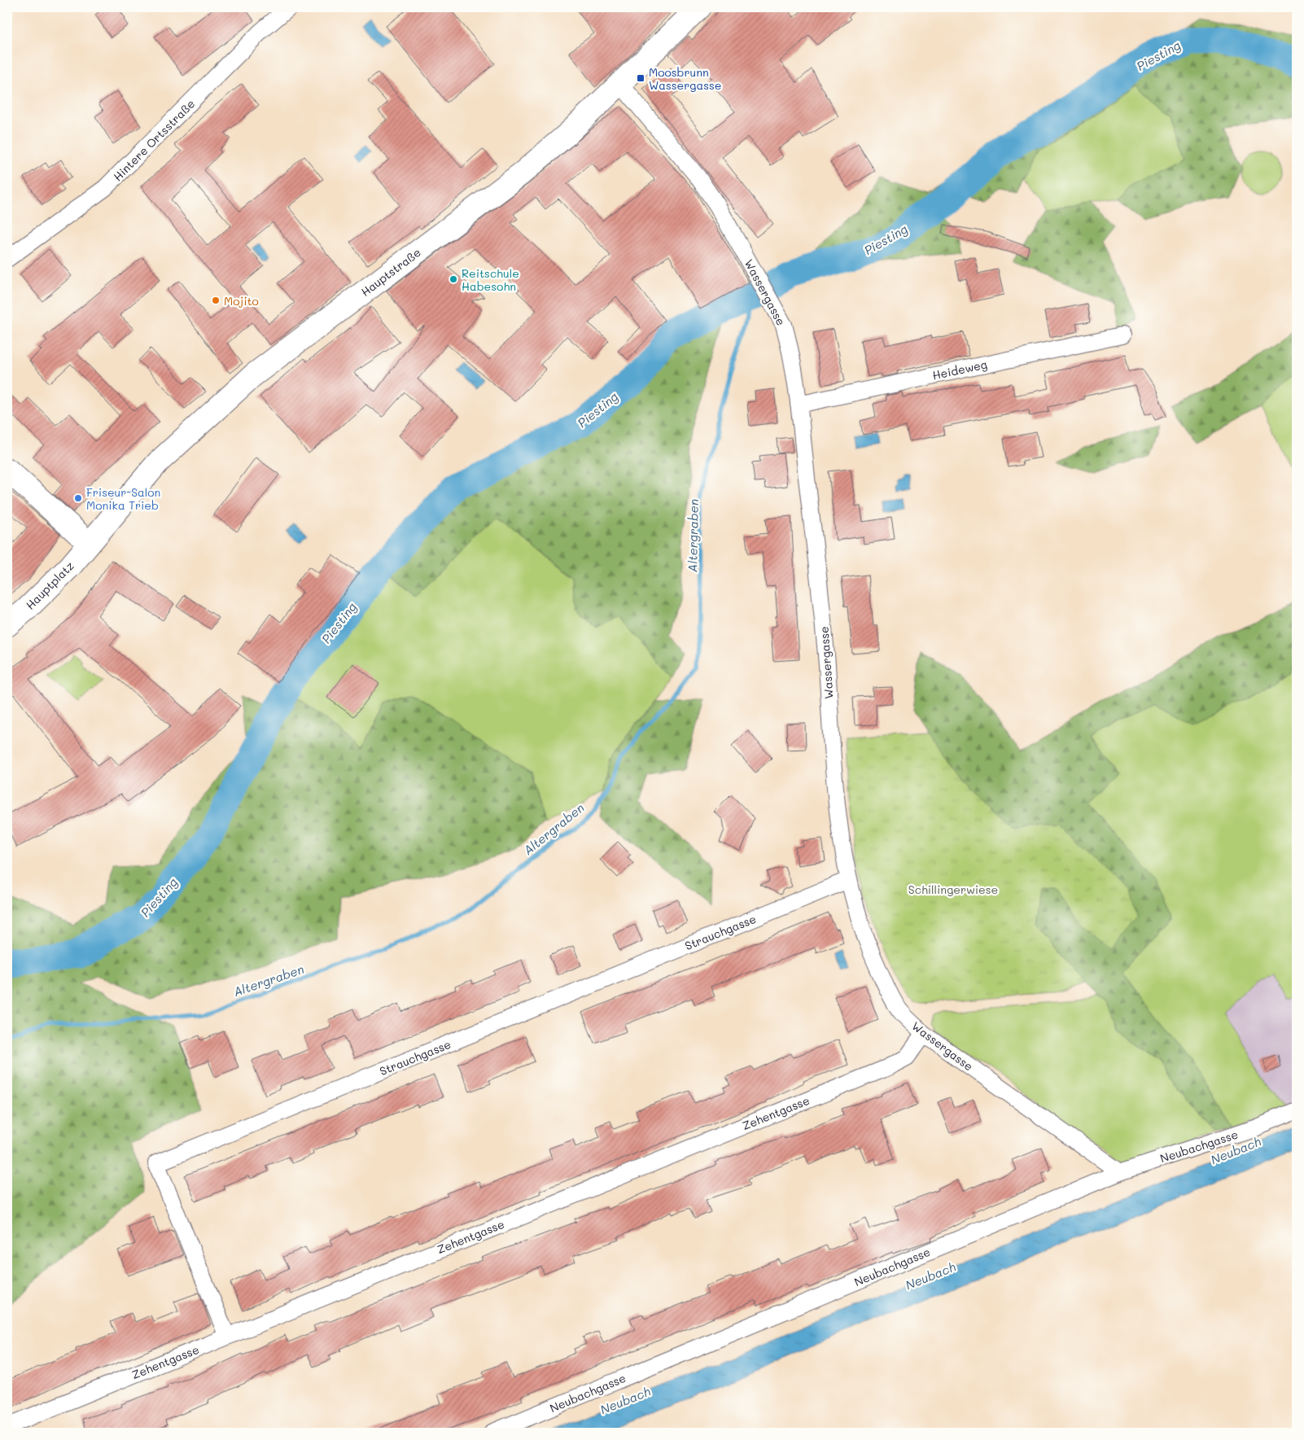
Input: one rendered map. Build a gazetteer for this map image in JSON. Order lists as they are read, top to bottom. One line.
{"streets":{"main road":["Hauptstraße","Hauptplatz"],"street":["Hintere Ortsstraße","Wassergasse","Heideweg","Strauchgasse","Zehentgasse","Neubachgasse"]},"crossings":[["Hauptstraße","Wassergasse"],["Hauptstraße","Hauptplatz"],["Wassergasse","Heideweg"],["Wassergasse","Strauchgasse"],["Wassergasse","Zehentgasse"],["Wassergasse","Neubachgasse"],["Strauchgasse","Zehentgasse"]],"water":["Piesting","Altergraben","Neubach"],"parks":["Schillingerwiese"],"places":{"transit":["Moosbrunn Wassergasse"],"other":["Reitschule Habesohn","Mojito","Friseur-Salon Monika Trieb"]}}
